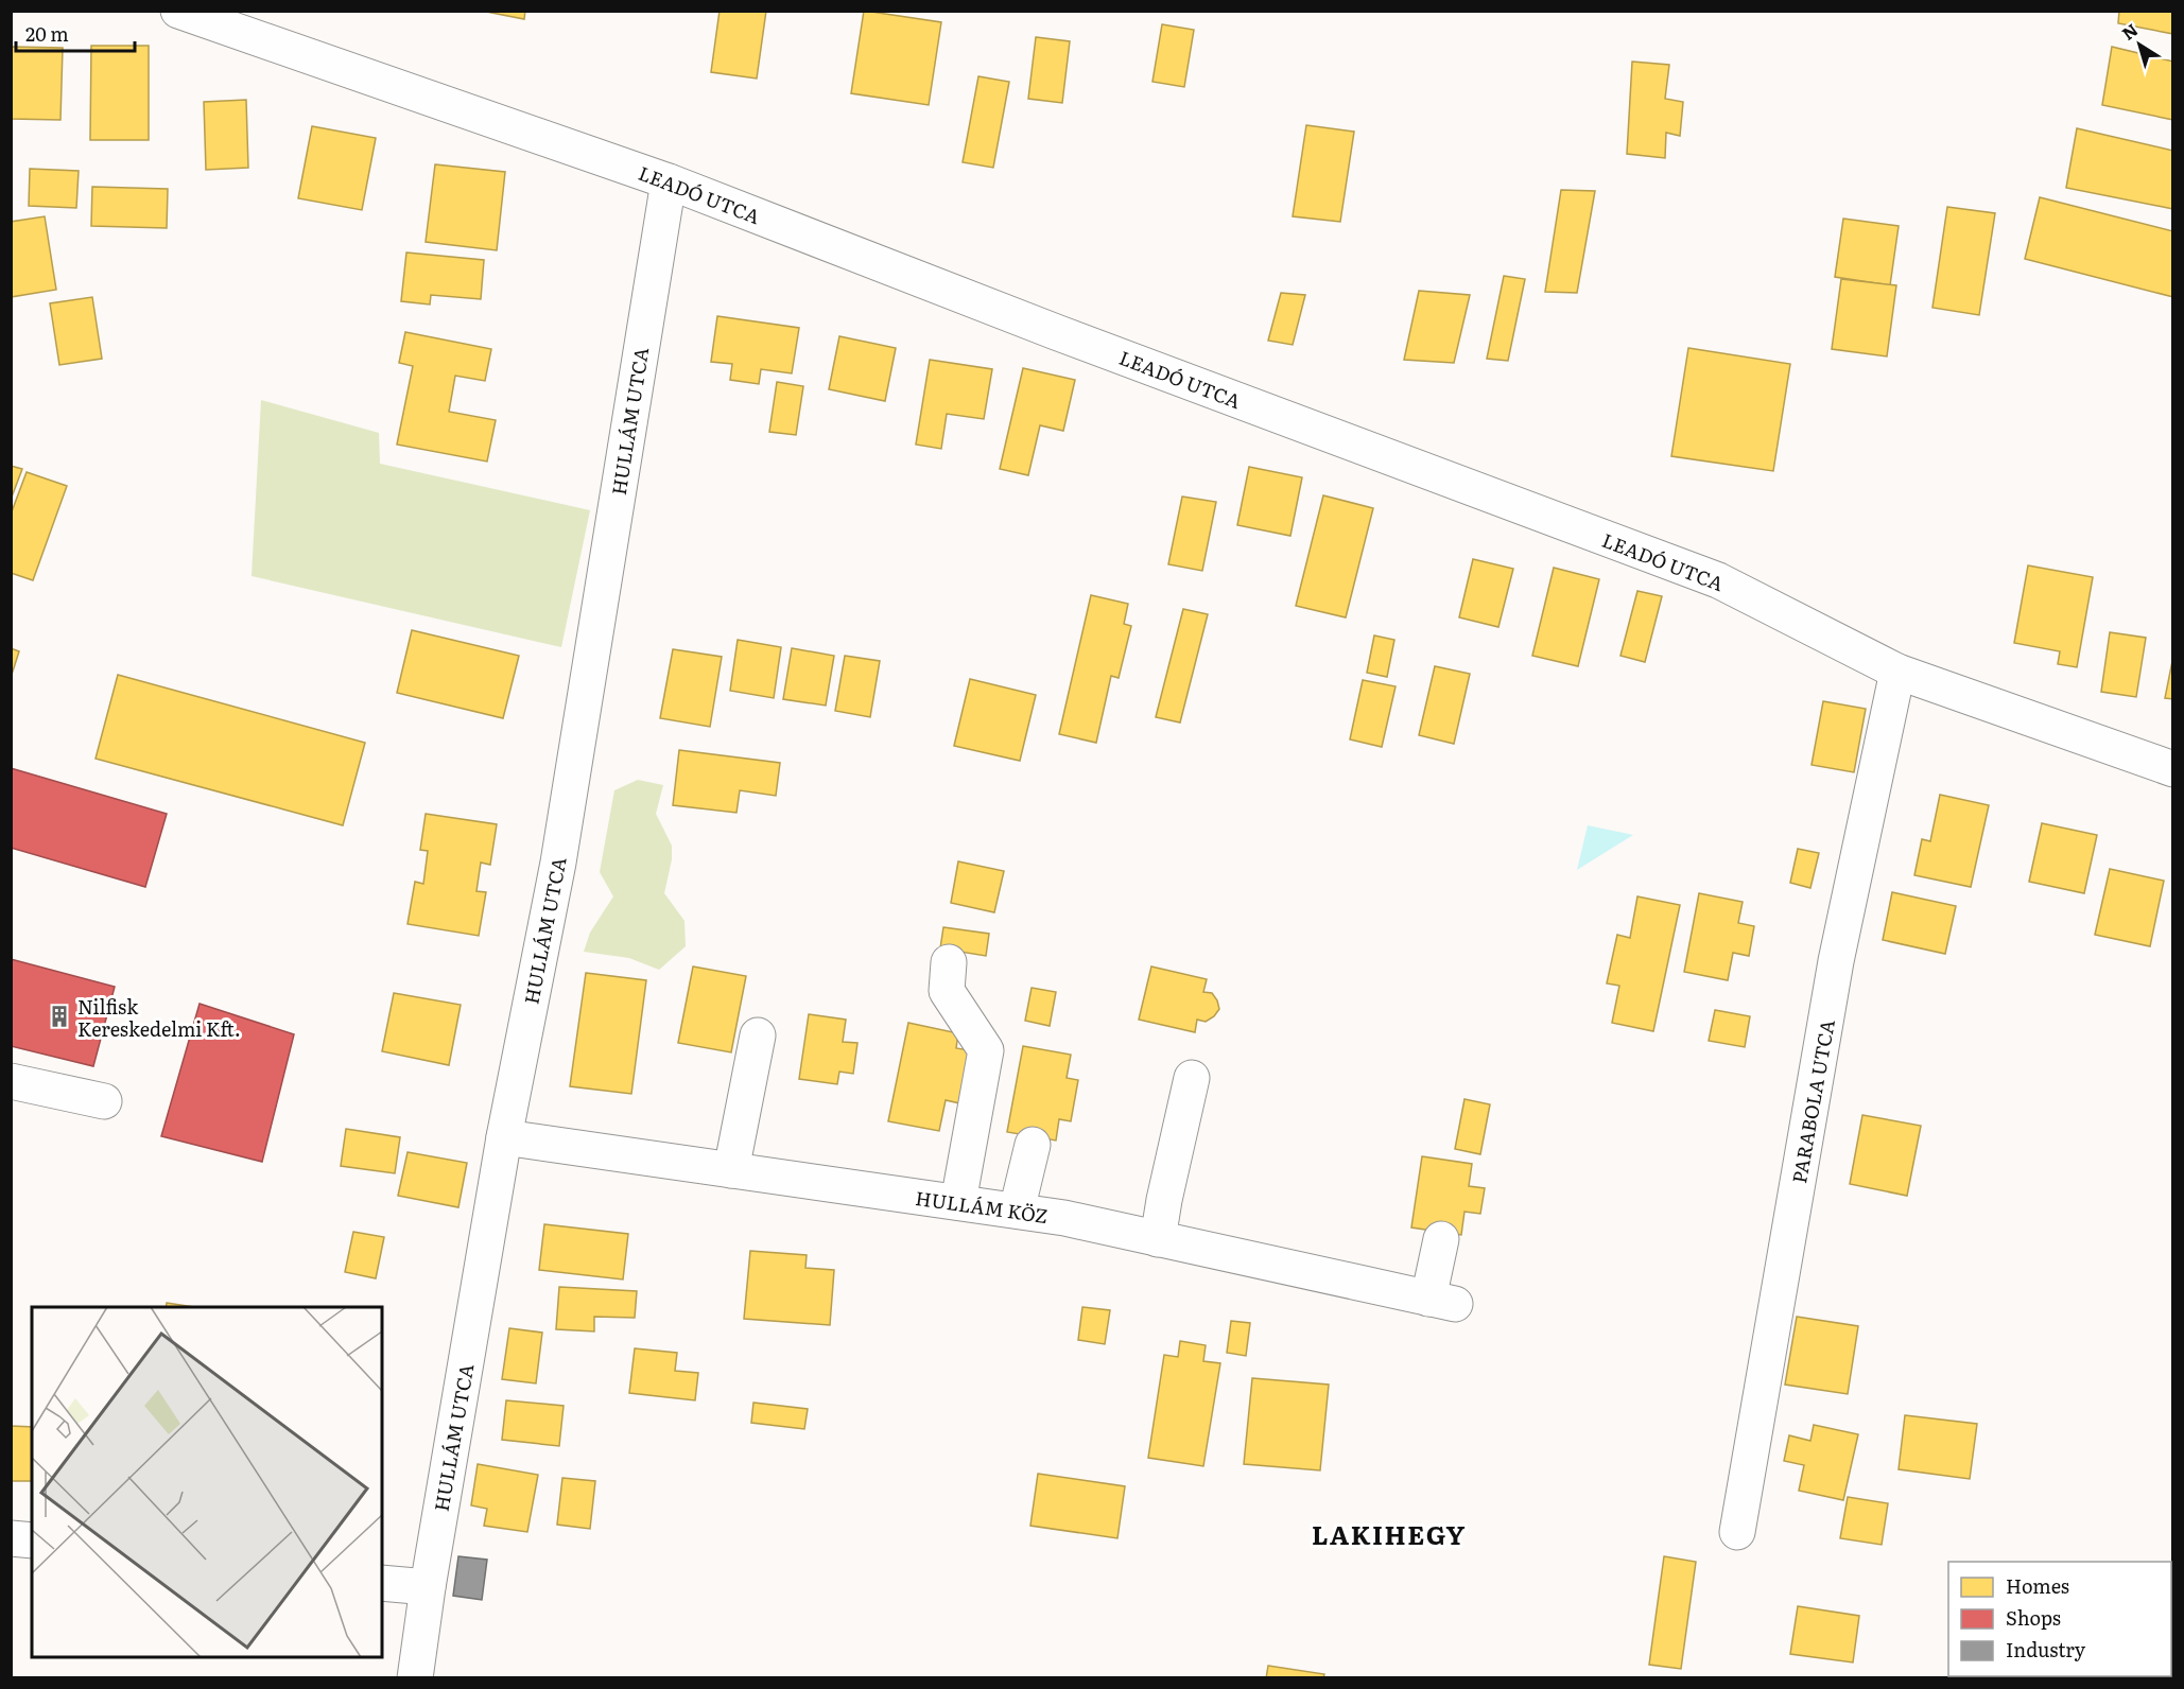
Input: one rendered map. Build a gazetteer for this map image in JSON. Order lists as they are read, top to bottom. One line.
{"streets":{"street":["LEADÓ UTCA","HULLÁM UTCA","PARABOLA UTCA","HULLÁM KÖZ"]},"crossings":[["LEADÓ UTCA","HULLÁM UTCA"],["LEADÓ UTCA","PARABOLA UTCA"],["HULLÁM UTCA","HULLÁM KÖZ"]],"districts":["LAKIHEGY"],"places":{"building":["Nilfisk Kereskedelmi Kft."]},"legend":["Homes","Shops","Industry"],"scale_bar":"20 m","north":"top left"}
